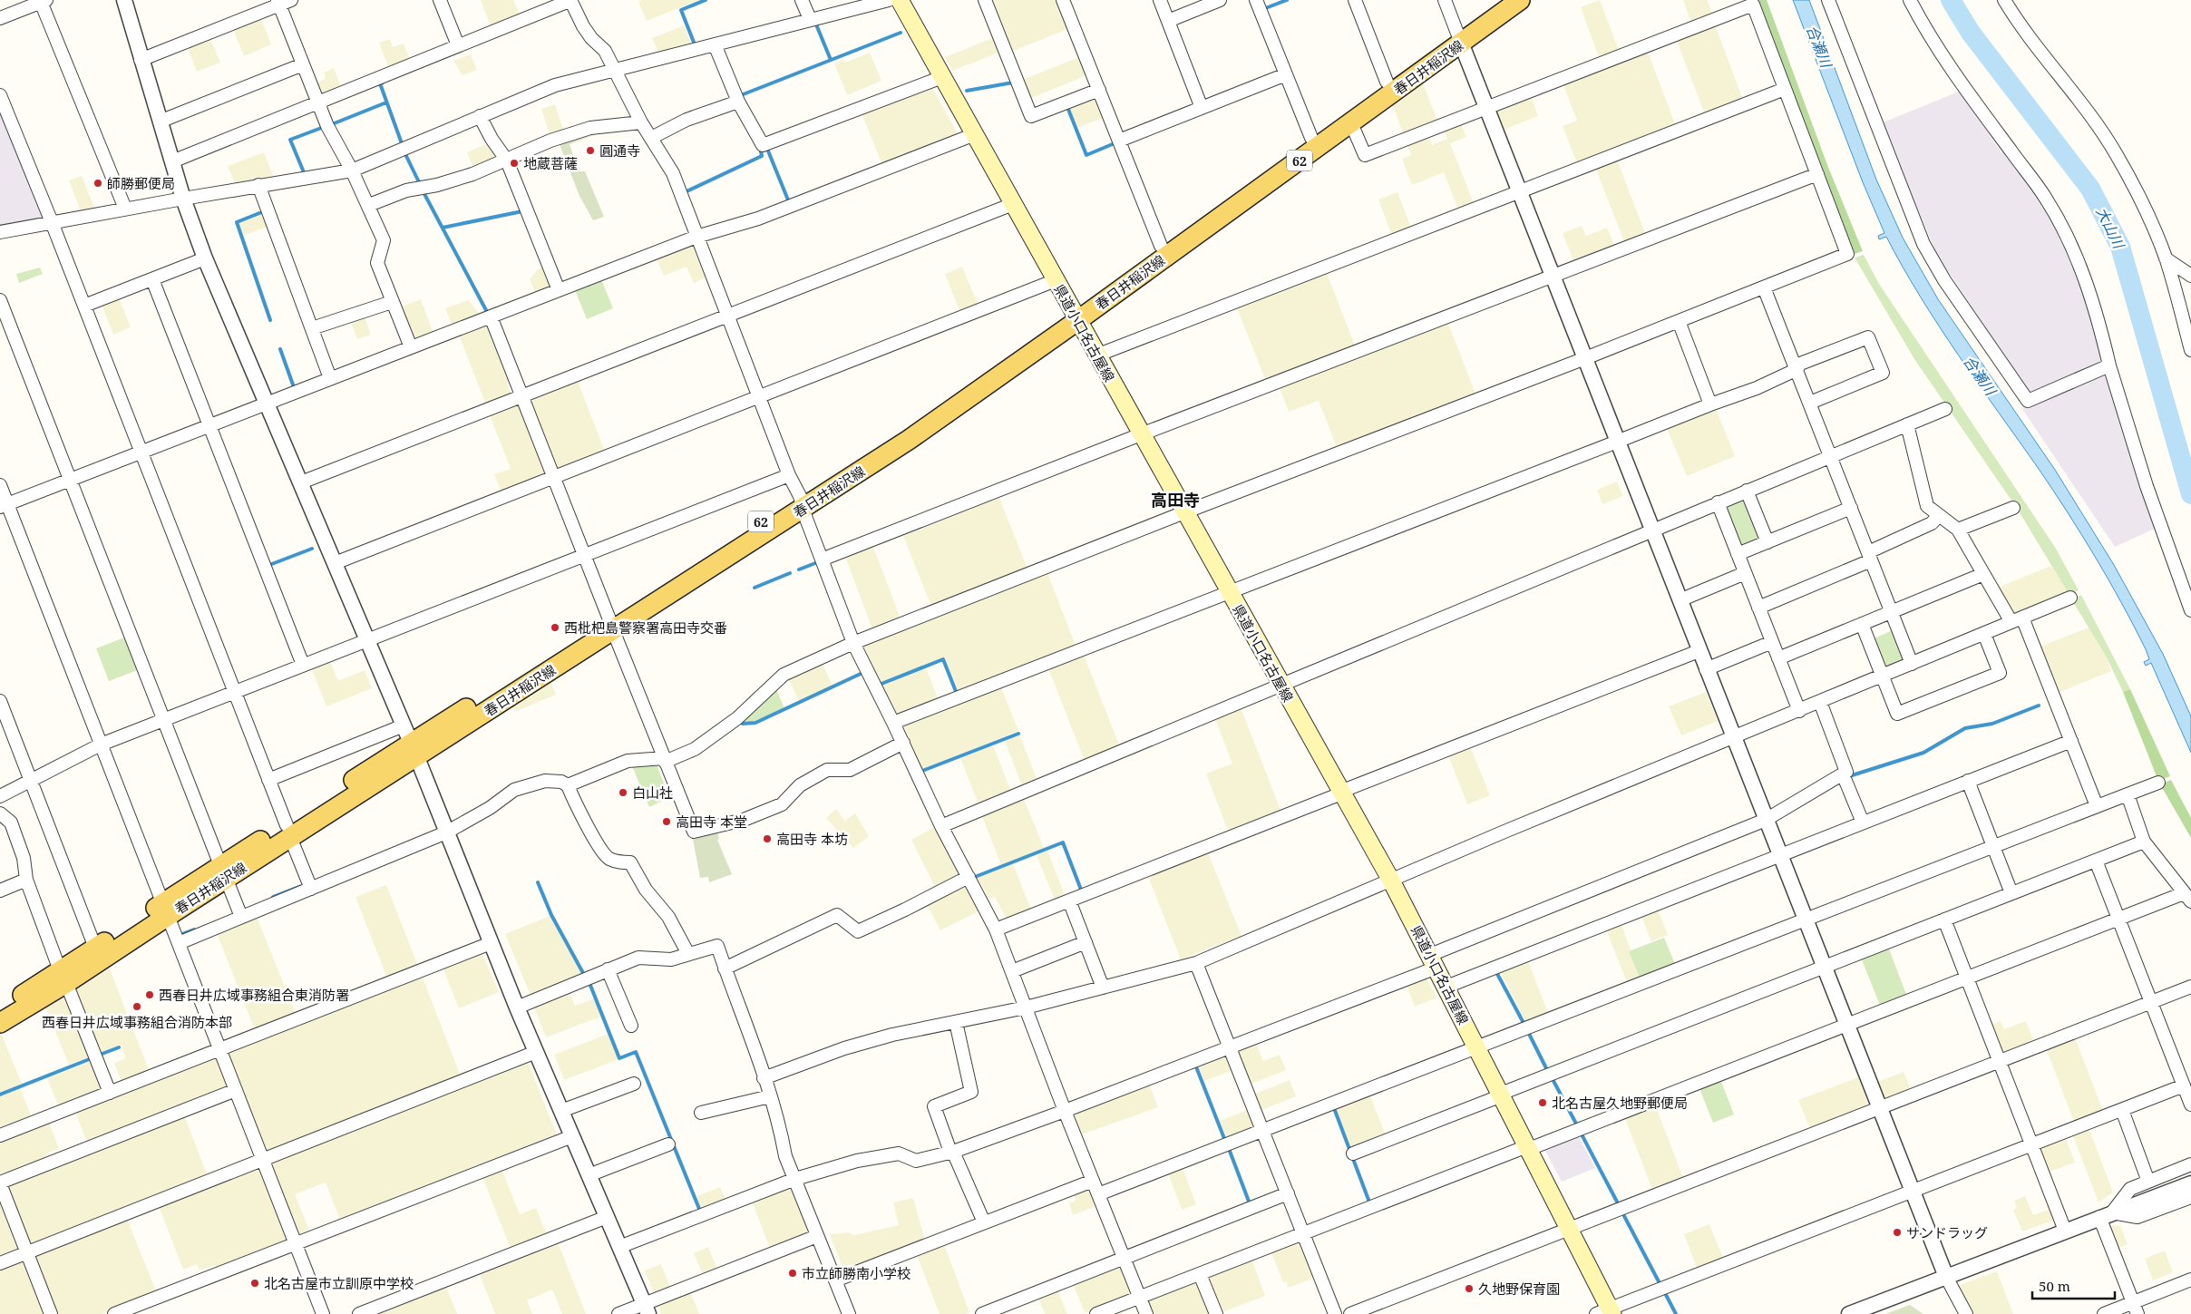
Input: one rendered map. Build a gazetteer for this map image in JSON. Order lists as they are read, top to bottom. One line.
{"streets":{"main road":["春日井稲沢線","62","県道小口名古屋線"]},"crossings":[["春日井稲沢線","県道小口名古屋線"]],"districts":["高田寺"],"water":["合瀬川","大山川"],"places":["圓通寺","地蔵菩薩","師勝郵便局","西枇杷島警察署高田寺交番","白山社","高田寺 本堂","高田寺 本坊","西春日井広域事務組合東消防署","西春日井広域事務組合消防本部","北名古屋久地野郵便局","サンドラッグ","市立師勝南小学校","北名古屋市立訓原中学校","久地野保育園"],"scale_bar":"50 m"}
